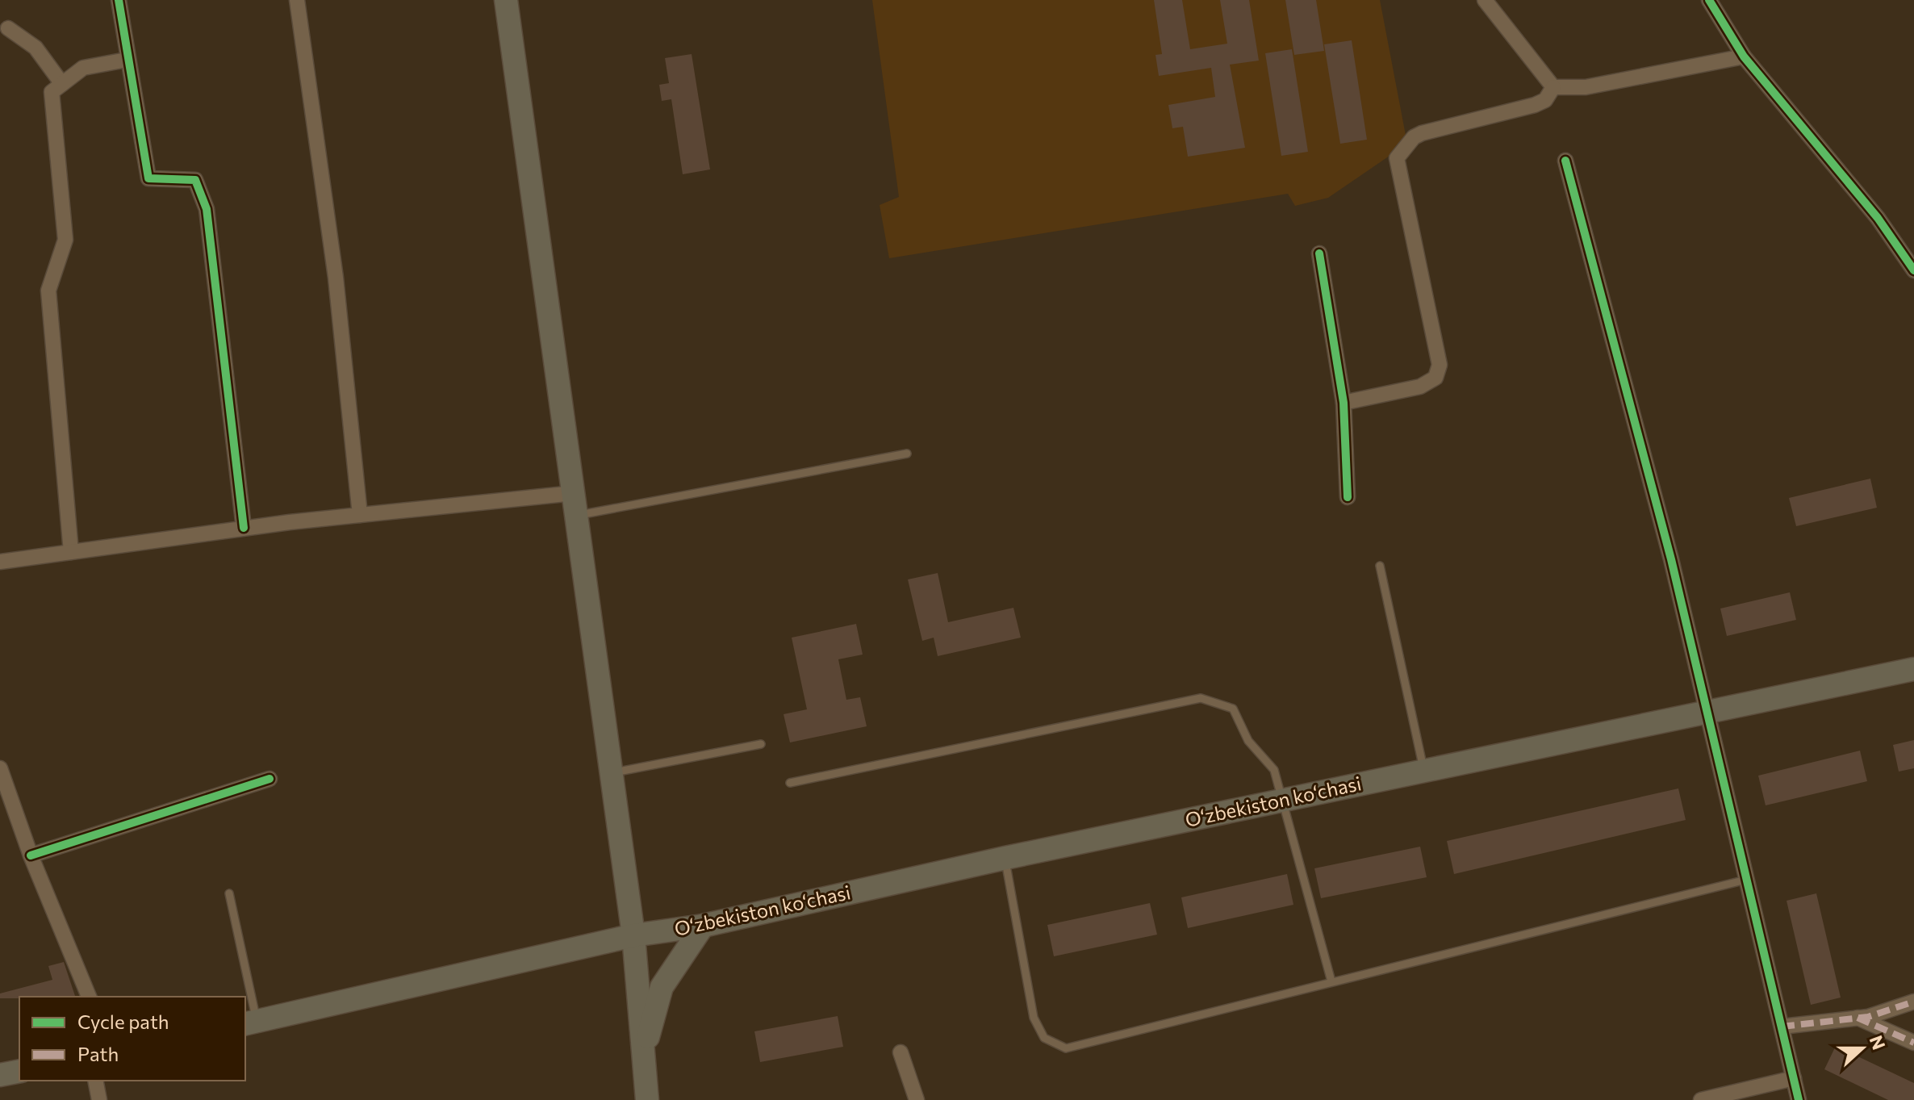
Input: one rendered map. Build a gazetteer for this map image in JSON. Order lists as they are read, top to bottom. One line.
{"streets":{"main road":["O‘zbekiston ko‘chasi"]},"legend":["Cycle path","Path"],"north":"right"}
